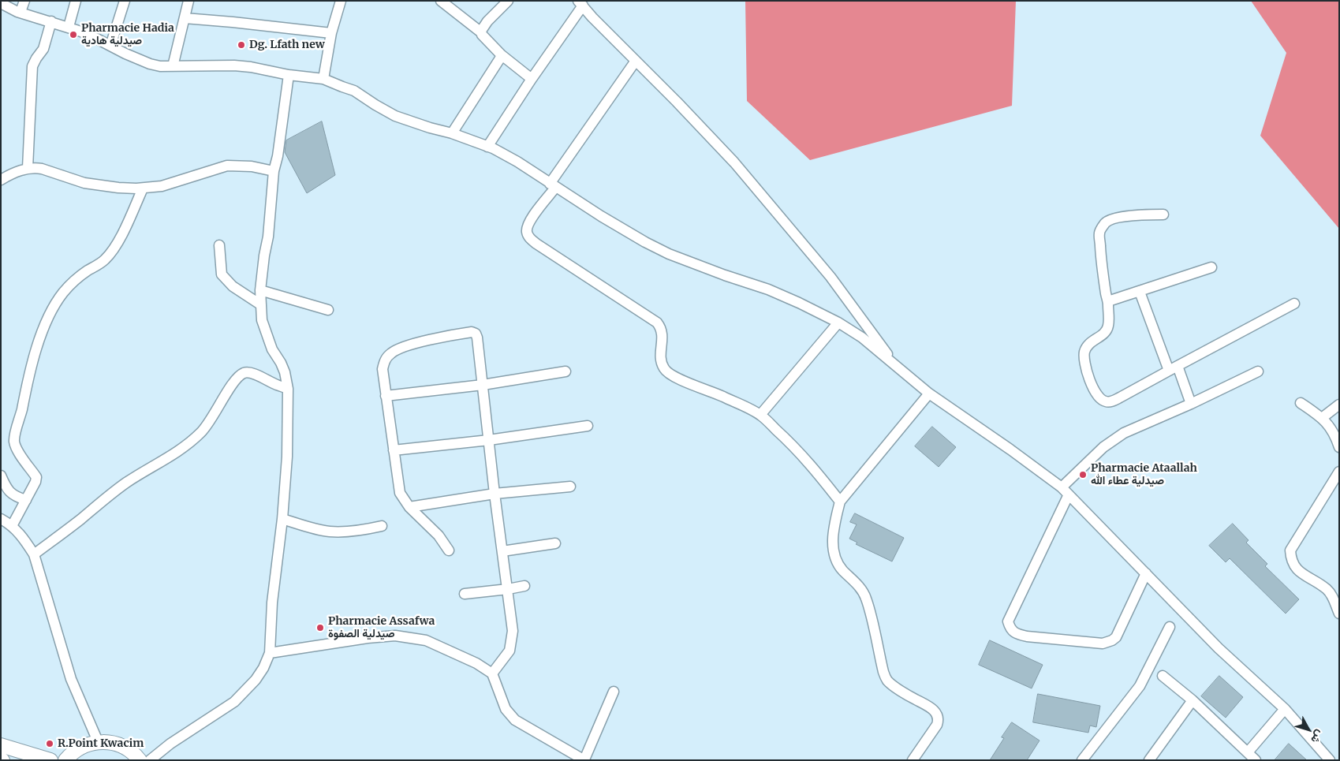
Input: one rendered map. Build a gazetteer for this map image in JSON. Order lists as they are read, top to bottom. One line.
{"places":["Pharmacie Hadia صيدلية هادية","Dg. Lfath new","Pharmacie Ataallah صيدلية عطاء الله","Pharmacie Assafwa صيدلية الصفوة","R.Point Kwacim"],"north":"bottom right"}
